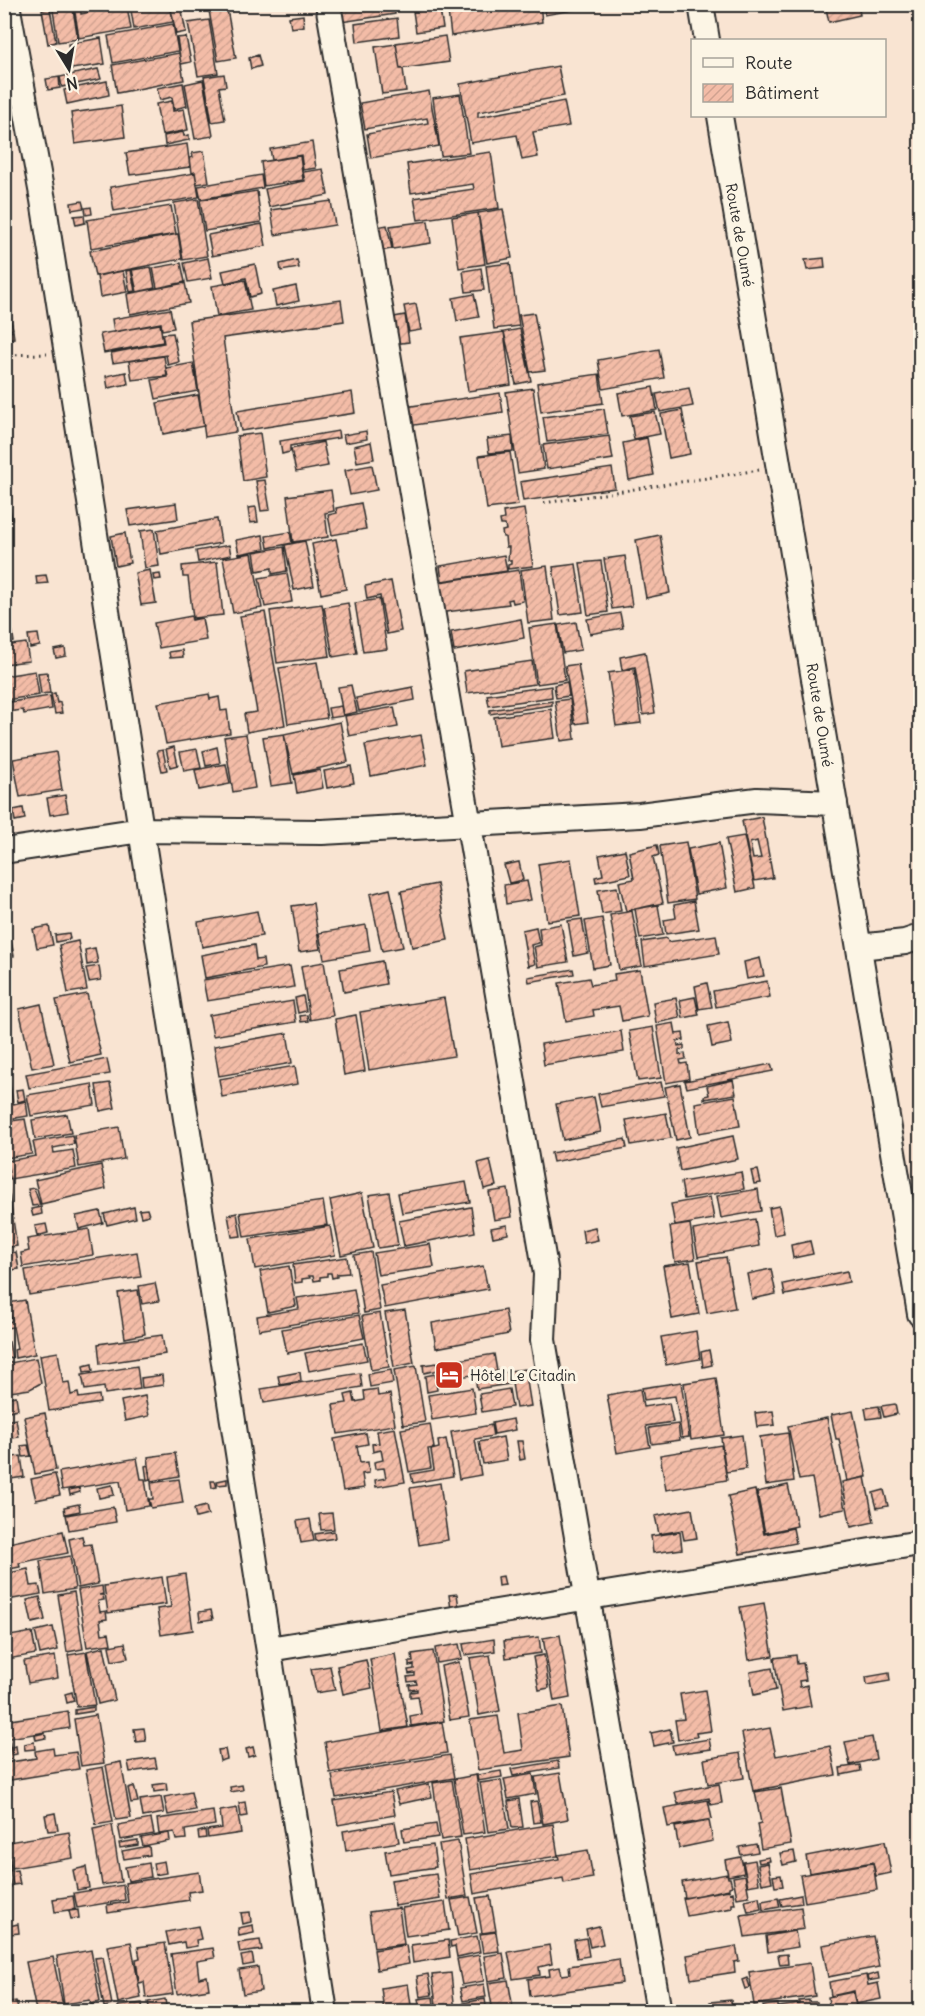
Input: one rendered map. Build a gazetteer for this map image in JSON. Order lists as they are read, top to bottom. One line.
{"streets":{"street":["Route de Oumé"]},"places":{"hotel":["Hôtel Le Citadin"]},"legend":["Route","Bâtiment"],"north":"bottom"}
